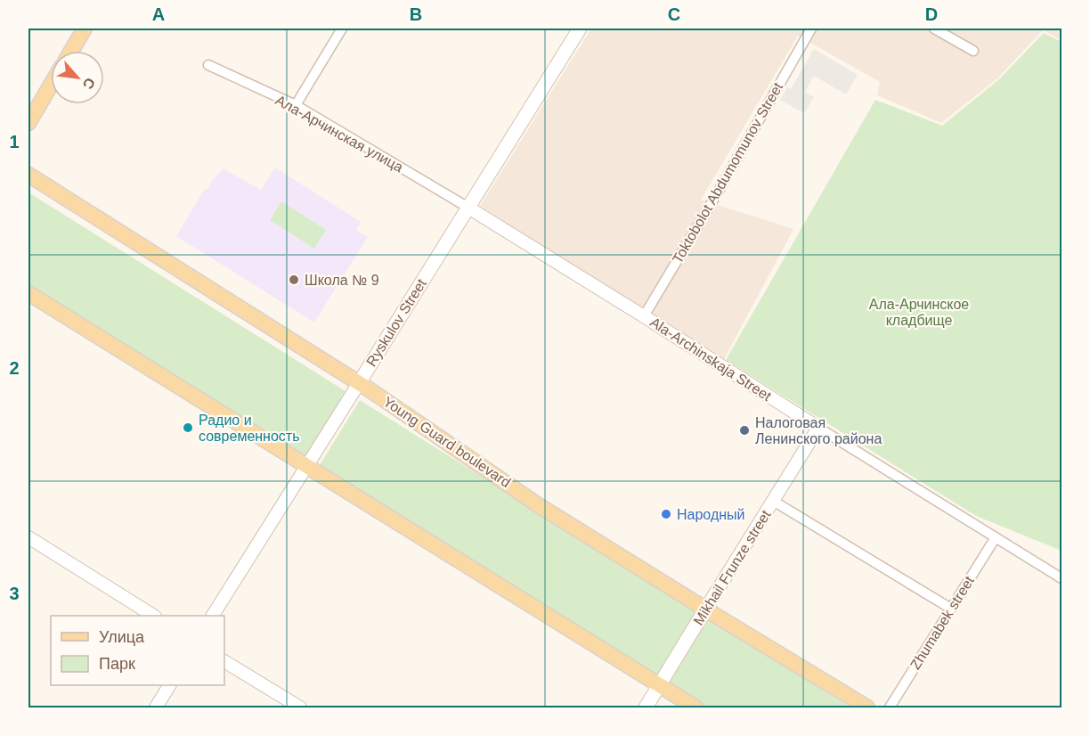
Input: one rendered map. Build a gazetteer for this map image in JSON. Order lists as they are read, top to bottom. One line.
{"streets":{"main road":["Ryskulov Street","Young Guard boulevard","Mikhail Frunze street"],"street":["Ала-Арчинская улица","Toktobolot Abdumomunov Street","Ala-Archinskaja Street","Zhumabek street"]},"crossings":[["Ала-Арчинская улица","Ryskulov Street"],["Ала-Арчинская улица","Ala-Archinskaja Street"],["Toktobolot Abdumomunov Street","Ala-Archinskaja Street"],["Ryskulov Street","Ala-Archinskaja Street"],["Ryskulov Street","Young Guard boulevard"],["Ala-Archinskaja Street","Mikhail Frunze street"],["Ala-Archinskaja Street","Zhumabek street"],["Young Guard boulevard","Mikhail Frunze street"]],"parks":["Ала-Арчинское кладбище"],"places":["Школа № 9","Радио и современность","Налоговая Ленинского района","Народный"],"legend":["Улица","Парк"],"north":"bottom right","grid":{"columns":["A","B","C","D"],"rows":["1","2","3"]}}
